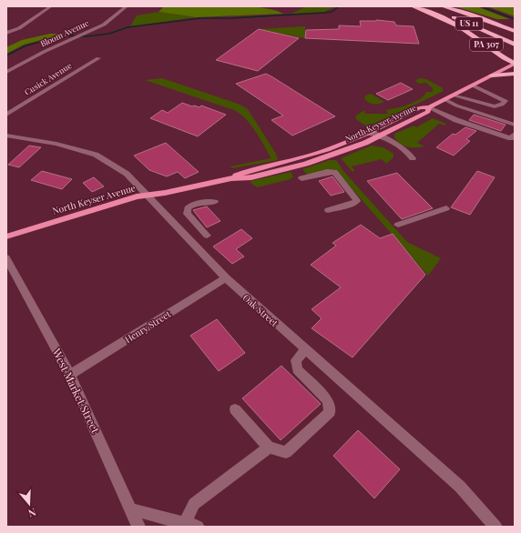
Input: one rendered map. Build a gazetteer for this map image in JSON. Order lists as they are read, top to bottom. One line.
{"streets":{"highway":["US 11","PA 307"],"main road":["North Keyser Avenue"],"street":["Bloom Avenue","Cusick Avenue","Oak Street","Henry Street","West Market Street"]},"crossings":[["PA 307","North Keyser Avenue"],["North Keyser Avenue","Oak Street"],["Oak Street","Henry Street"],["Henry Street","West Market Street"]],"north":"bottom"}
